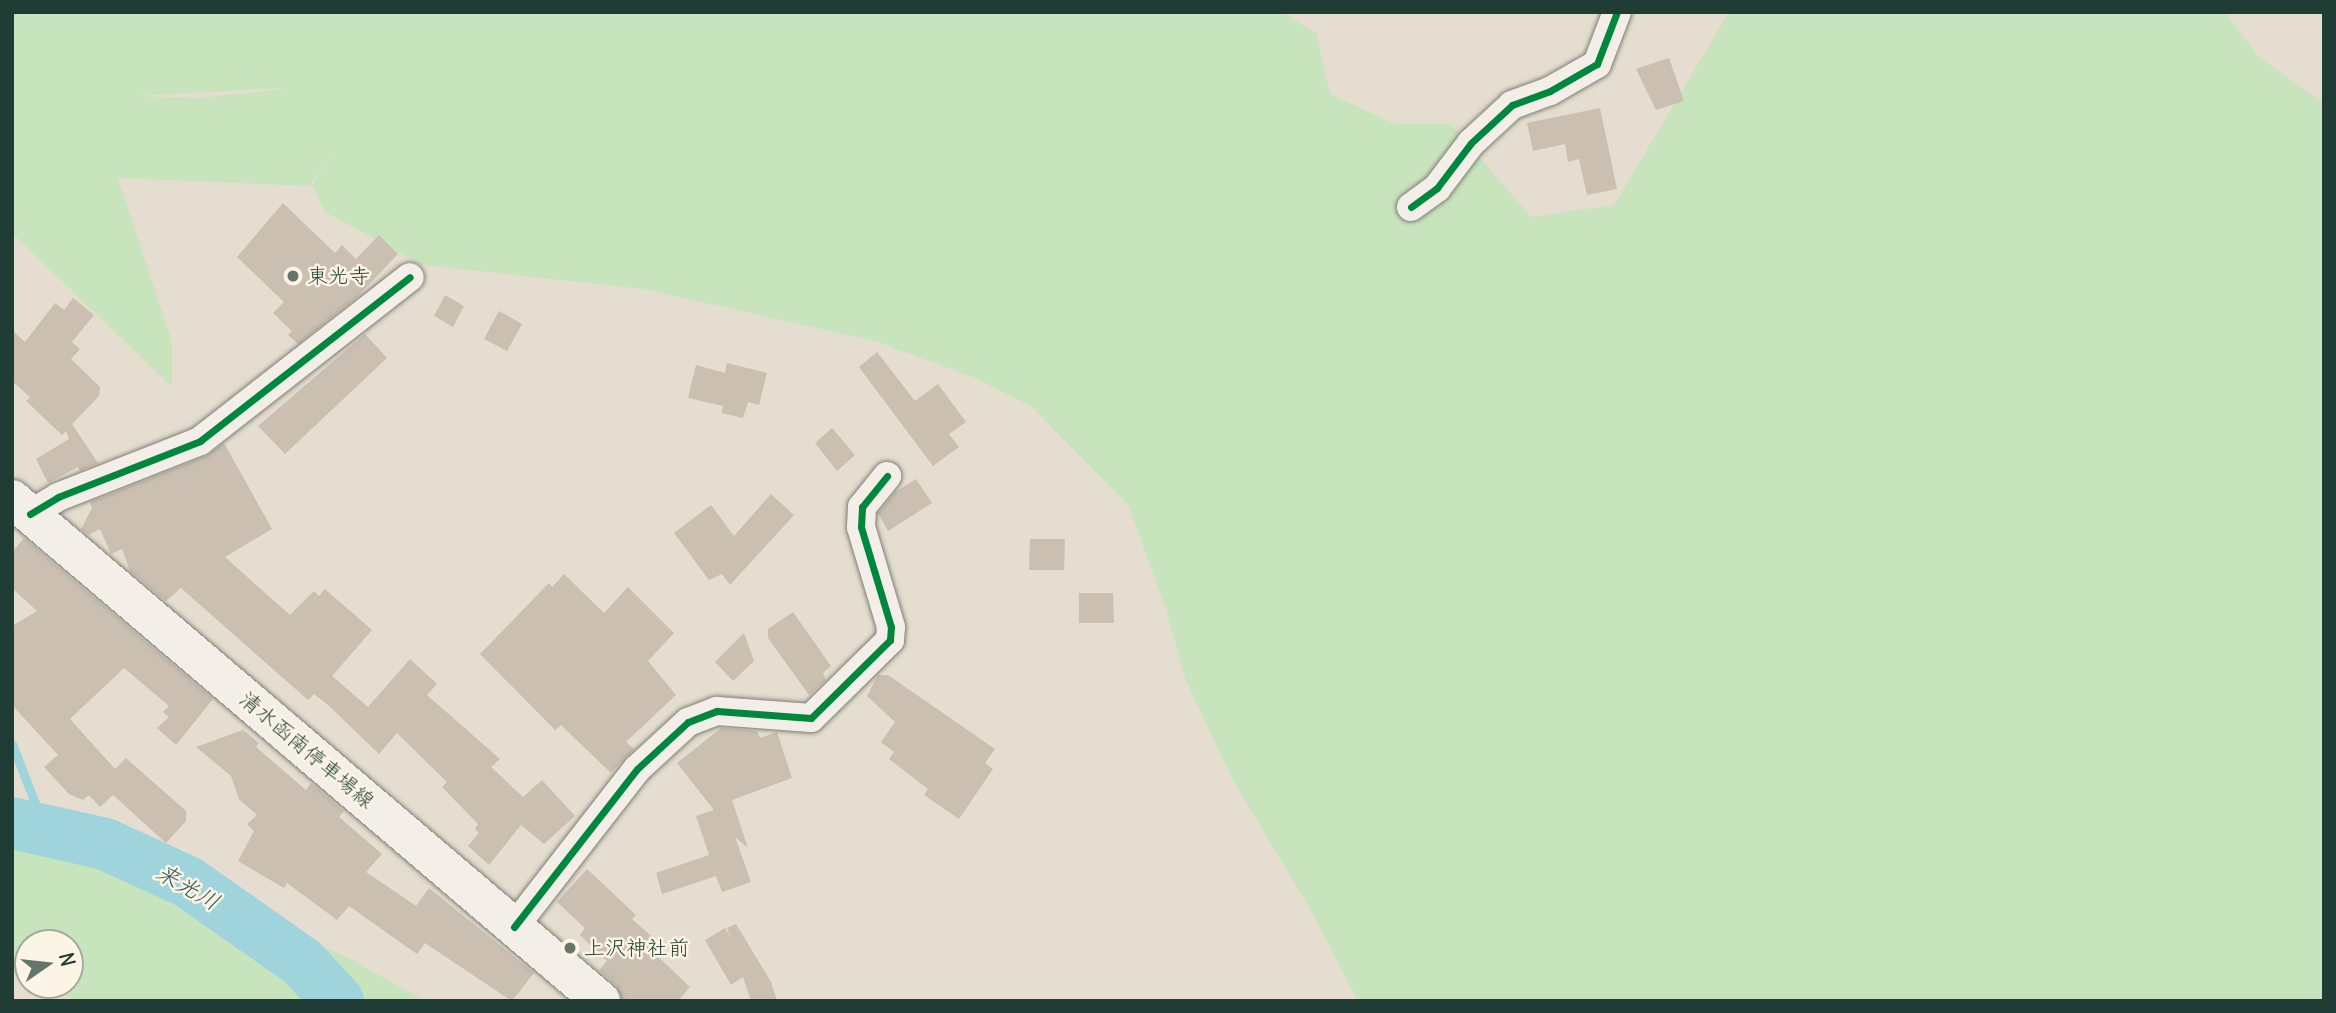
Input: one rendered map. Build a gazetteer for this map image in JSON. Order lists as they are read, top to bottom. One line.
{"streets":{"main road":["清水函南停車場線"]},"water":["来光川"],"places":["東光寺","上沢神社前"],"north":"right"}
